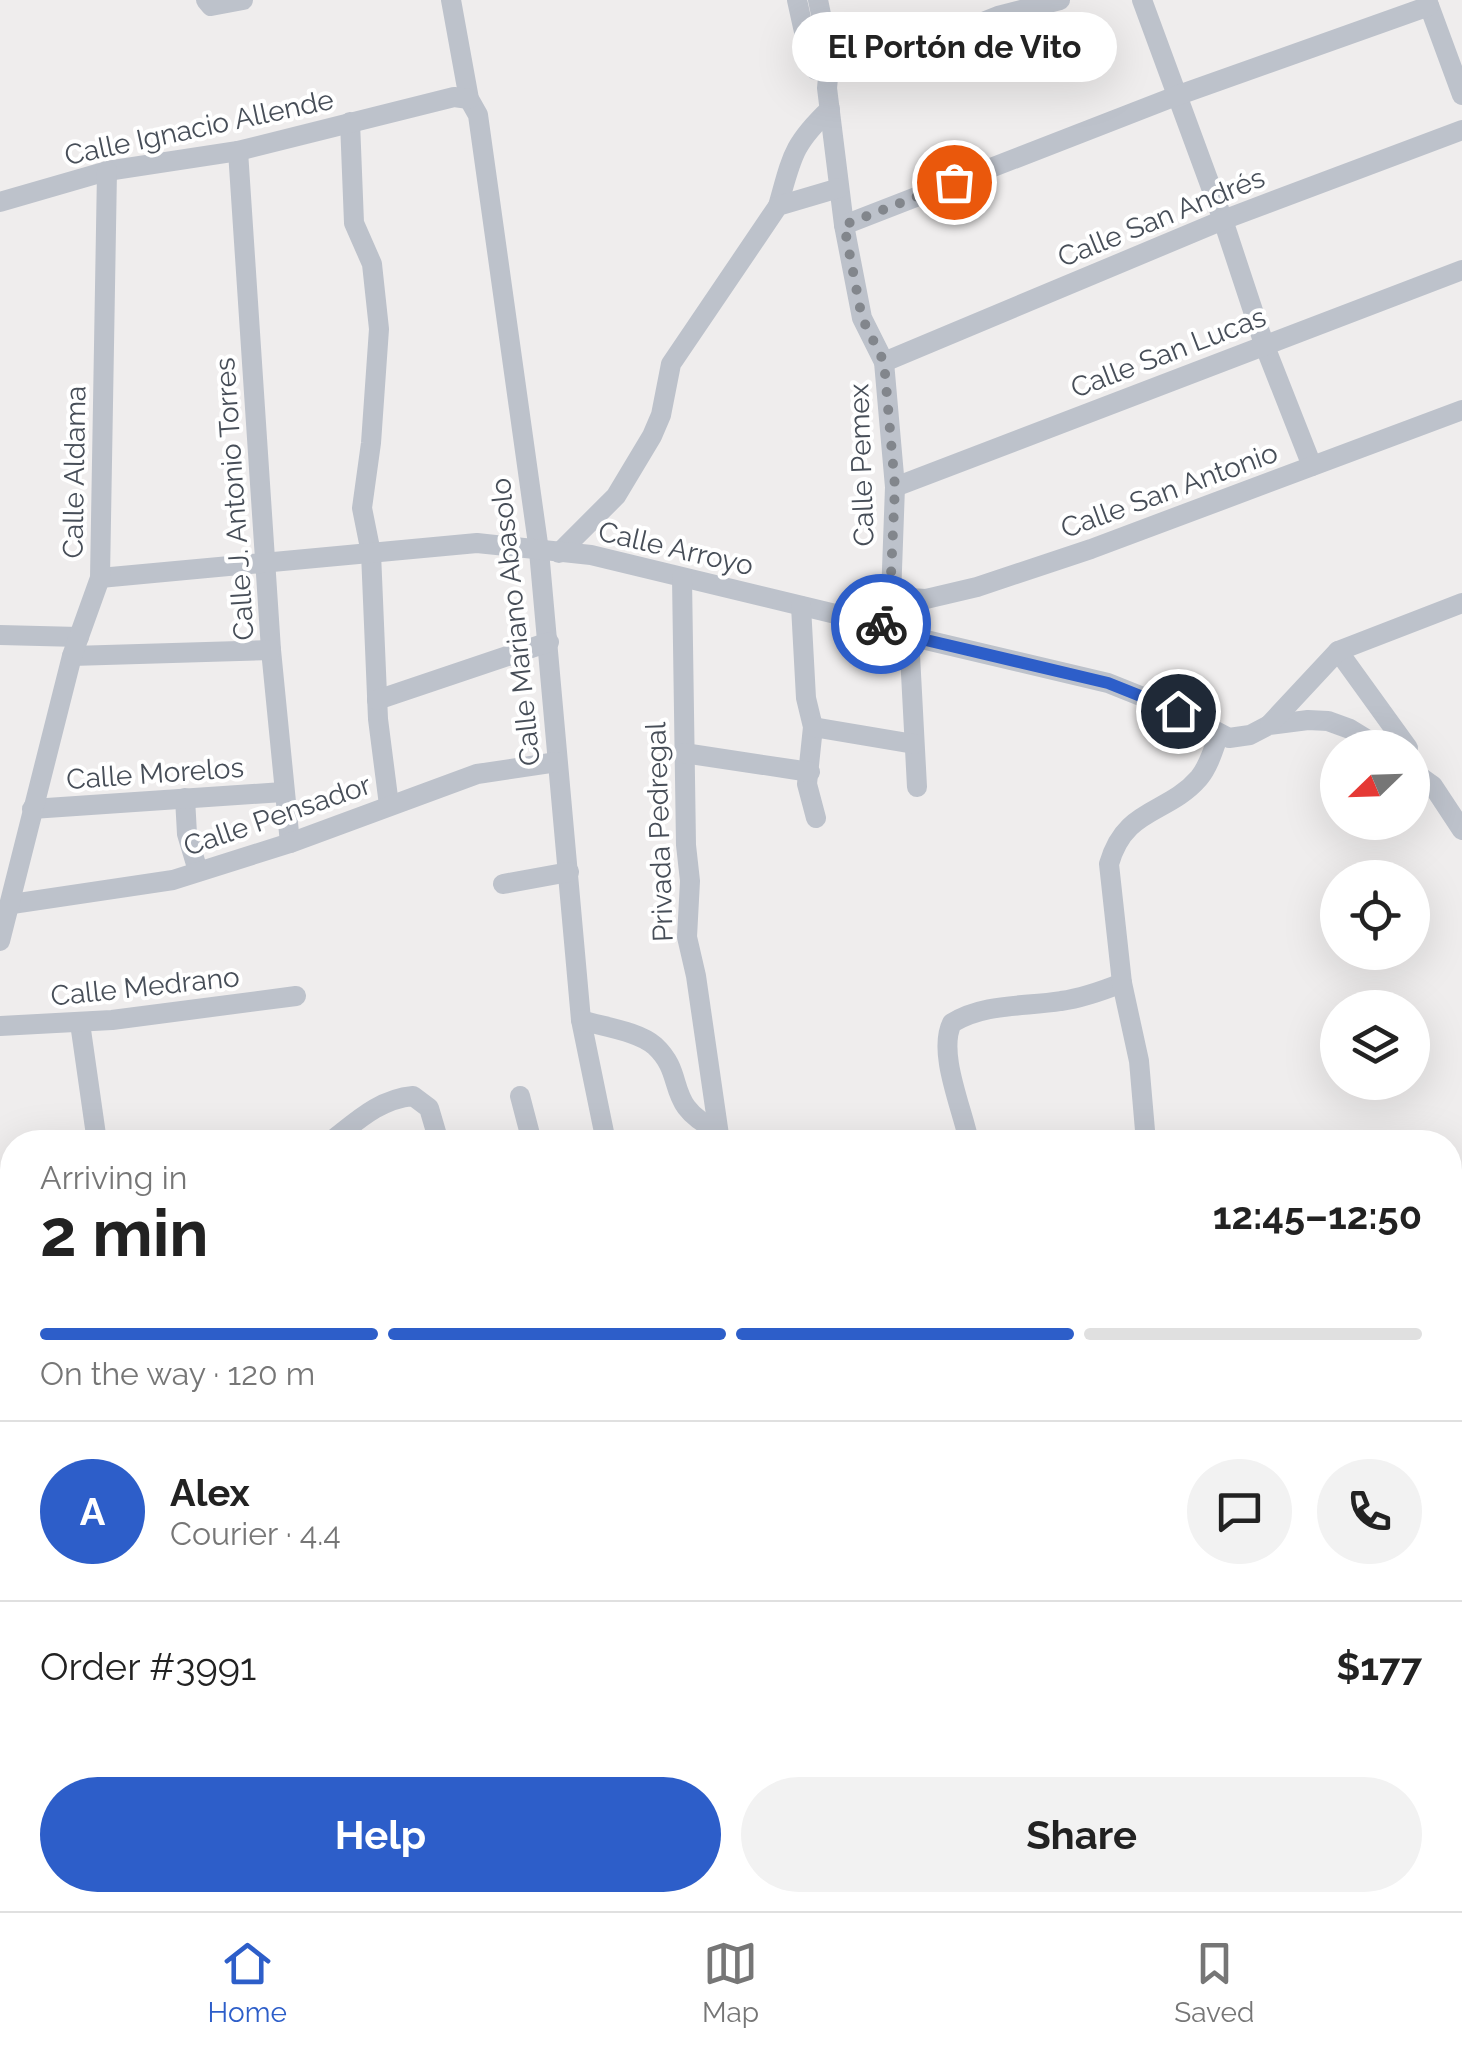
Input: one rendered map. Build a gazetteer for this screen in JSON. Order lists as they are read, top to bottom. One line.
{"streets":{"street":["Calle Ignacio Allende","Calle San Andrés","Calle San Lucas","Calle Pemex","Calle Aldama","Calle San Antonio","Calle J. Antonio Torres","Calle Arroyo","Calle Mariano Abasolo","Calle Morelos","Calle Pensador","Privada Pedregal","Calle Medrano"]},"crossings":[["Calle Ignacio Allende","Calle Aldama"],["Calle Ignacio Allende","Calle J. Antonio Torres"],["Calle Ignacio Allende","Calle Mariano Abasolo"],["Calle San Andrés","Calle Pemex"],["Calle San Lucas","Calle Pemex"],["Calle Pemex","Calle San Antonio"],["Calle Pemex","Calle Arroyo"],["Calle Aldama","Calle Arroyo"],["Calle Aldama","Calle Morelos"],["Calle Aldama","Calle Pensador"],["Calle J. Antonio Torres","Calle Arroyo"],["Calle J. Antonio Torres","Calle Morelos"],["Calle J. Antonio Torres","Calle Pensador"],["Calle Arroyo","Calle Mariano Abasolo"],["Calle Arroyo","Privada Pedregal"],["Calle Mariano Abasolo","Calle Pensador"]],"places":["El Portón de Vito"],"north":"bottom left","page":{"bubble":"El Portón de Vito","heading":["2 min","Arriving in","12:45–12:50"],"panel":["Alex","Courier · 4.4","Order #3991","$177"],"bar":"On the way · 120 m","round":"A","buttons":["Help","Share"],"tabs":["Home","Map","Saved"]}}
